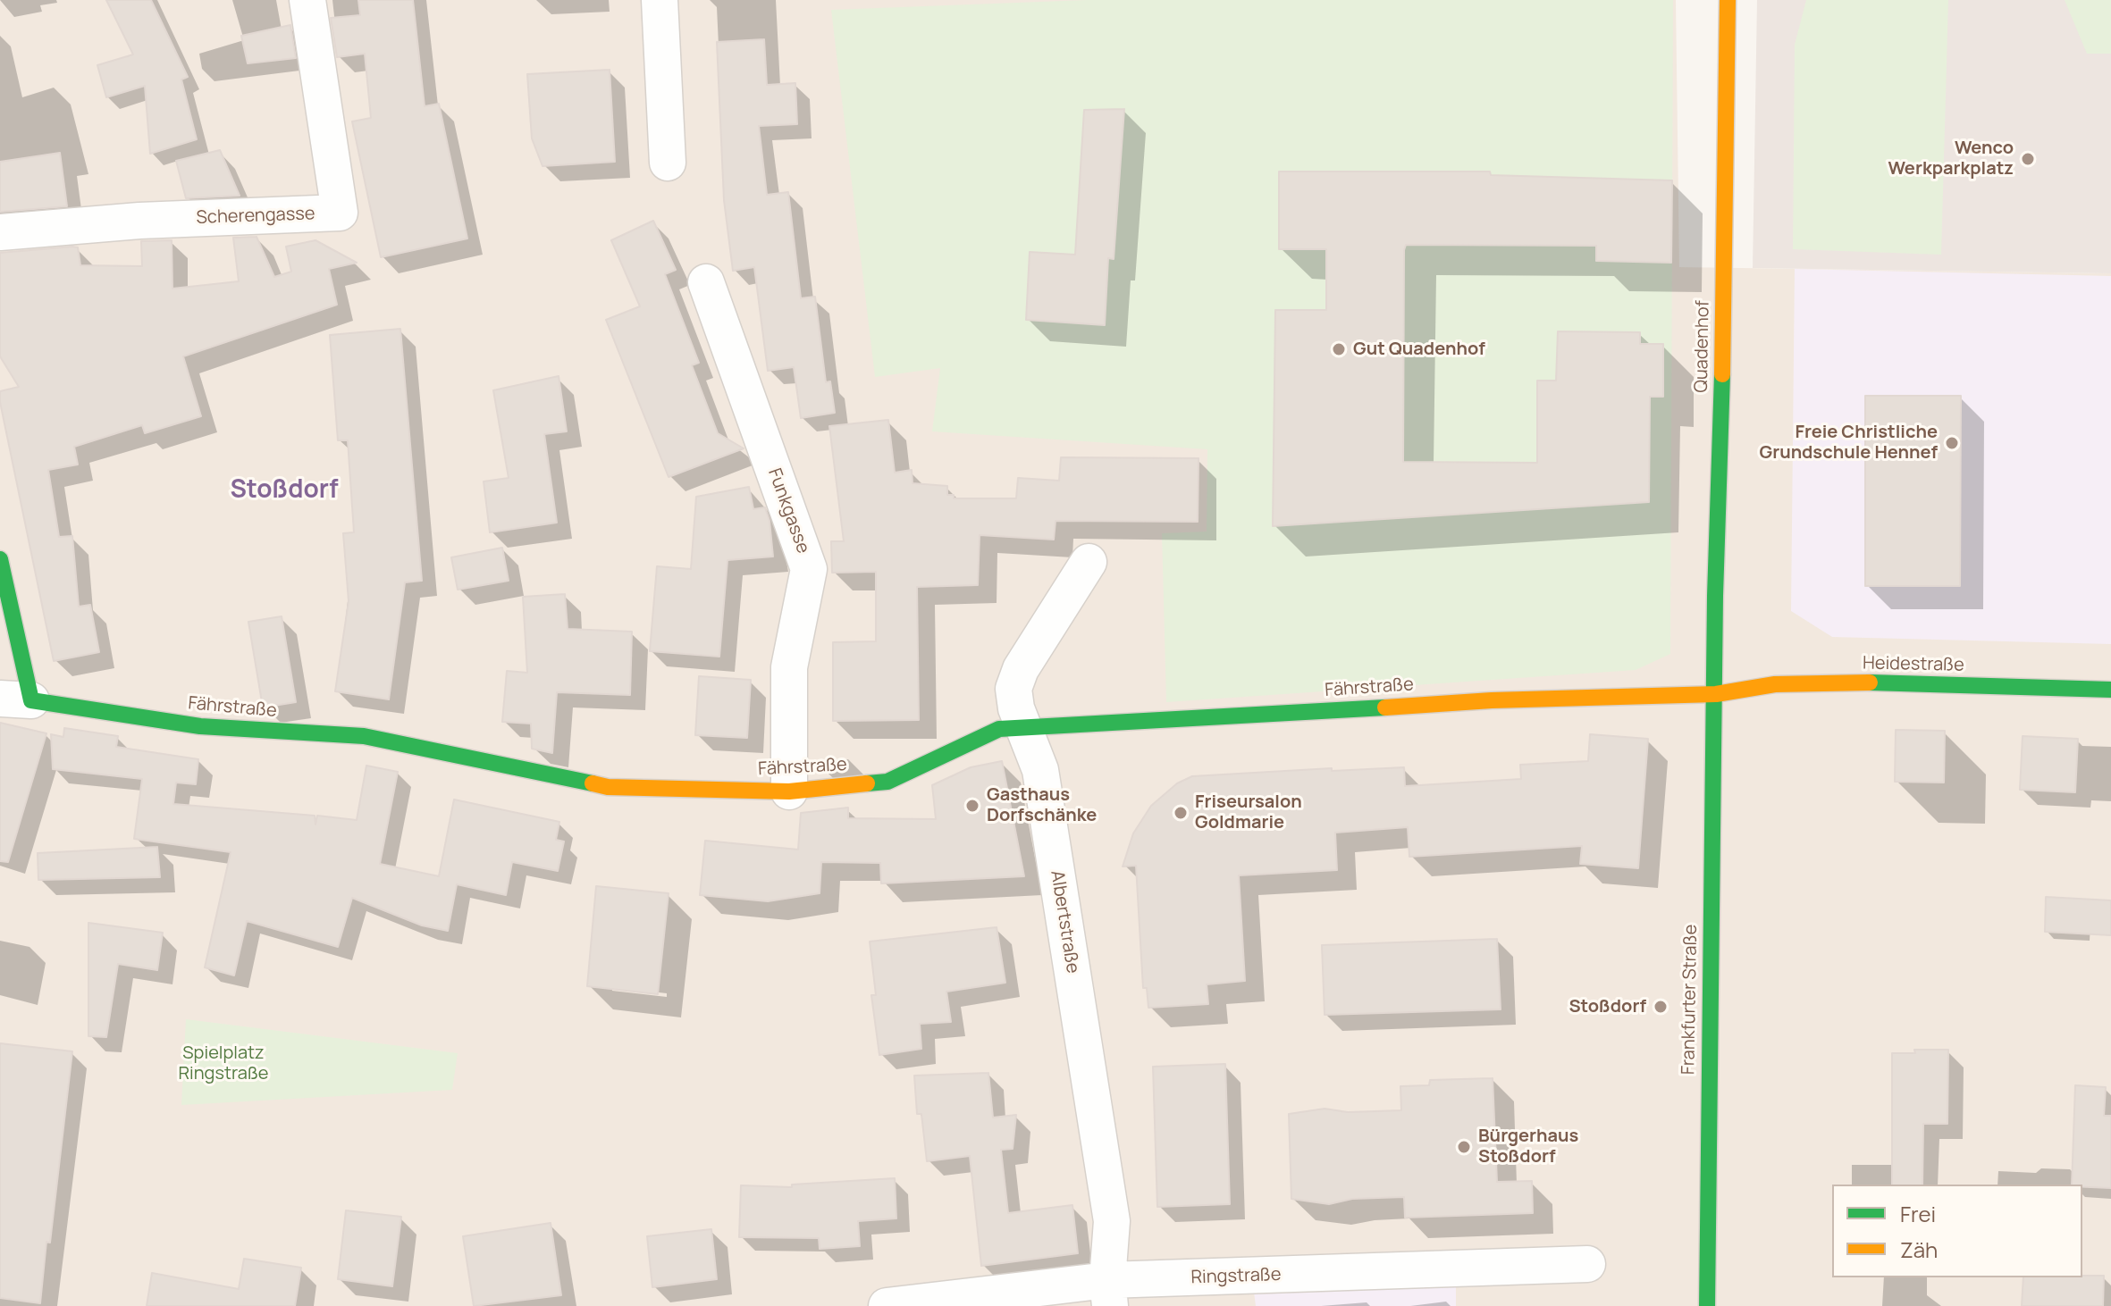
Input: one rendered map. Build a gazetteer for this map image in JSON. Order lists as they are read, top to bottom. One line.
{"streets":{"street":["Scherengasse","Quadenhof","Funkgasse","Heidestraße","Fährstraße","Albertstraße","Frankfurter Straße","Ringstraße"]},"crossings":[["Quadenhof","Heidestraße"],["Quadenhof","Fährstraße"],["Quadenhof","Frankfurter Straße"],["Funkgasse","Fährstraße"],["Heidestraße","Fährstraße"],["Heidestraße","Frankfurter Straße"],["Fährstraße","Albertstraße"],["Fährstraße","Frankfurter Straße"],["Albertstraße","Ringstraße"]],"districts":["Stoßdorf"],"parks":["Spielplatz Ringstraße"],"places":["Wenco Werkparkplatz","Gut Quadenhof","Freie Christliche Grundschule Hennef","Gasthaus Dorfschänke","Friseursalon Goldmarie","Stoßdorf","Bürgerhaus Stoßdorf"],"legend":["Frei","Zäh"]}
